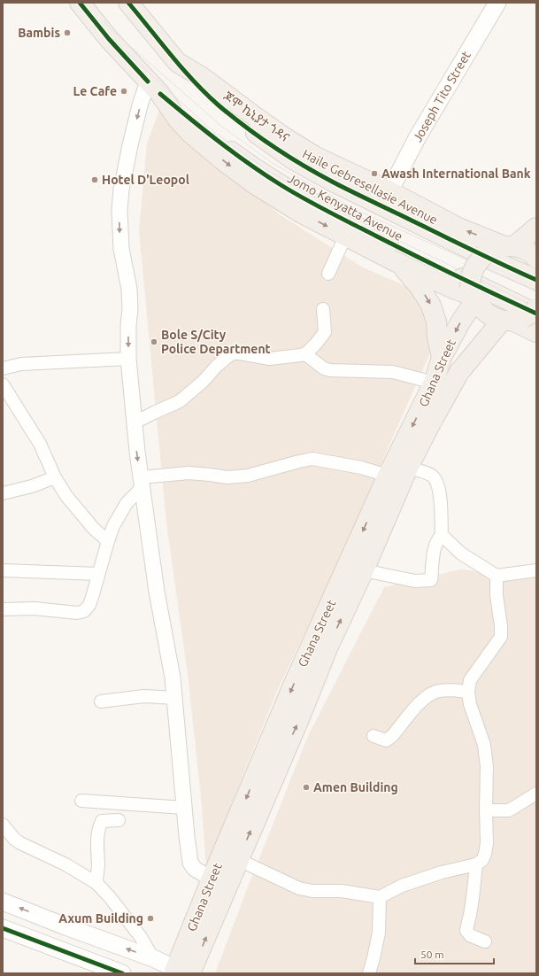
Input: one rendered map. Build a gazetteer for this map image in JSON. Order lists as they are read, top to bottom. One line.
{"streets":{"main road":["Joseph Tito Street","ጆሞ ኬኒያታ ጎዳና","Haile Gebresellasie Avenue","Jomo Kenyatta Avenue","Ghana Street"]},"crossings":[["Joseph Tito Street","ጆሞ ኬኒያታ ጎዳና"],["ጆሞ ኬኒያታ ጎዳና","Haile Gebresellasie Avenue"],["Jomo Kenyatta Avenue","Ghana Street"]],"places":["Bambis","Le Cafe","Awash International Bank","Hotel D'Leopol","Bole S/City Police Department","Amen Building","Axum Building"],"scale_bar":"50 m"}
